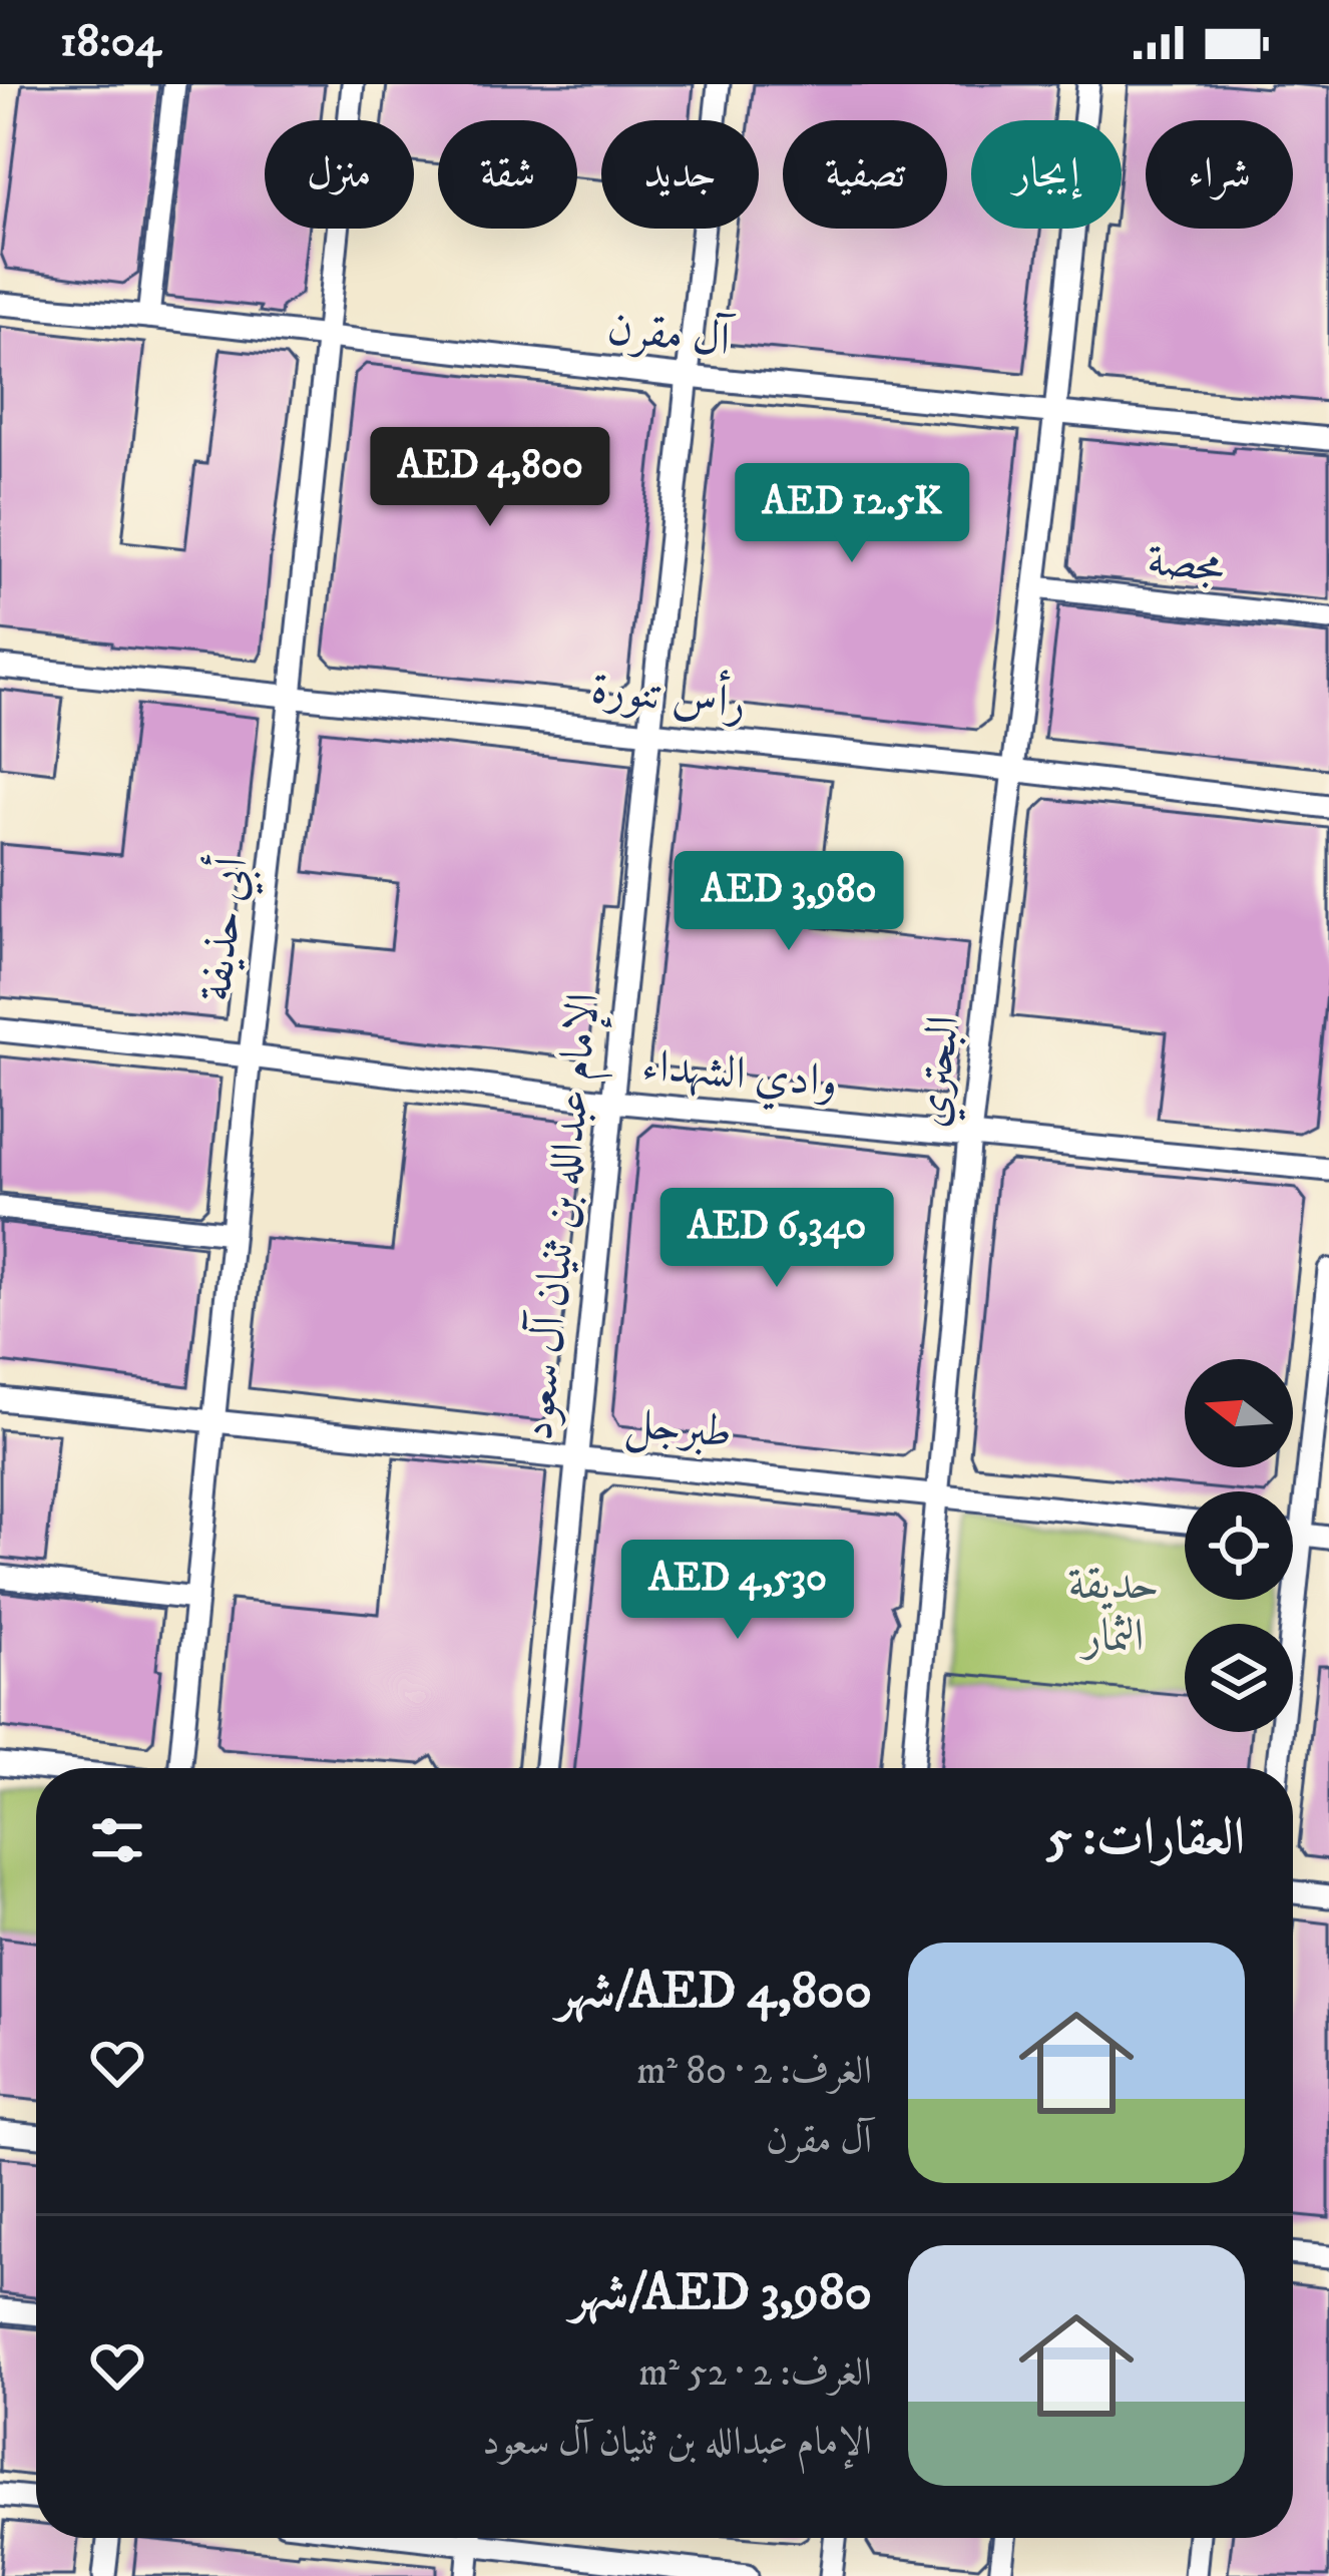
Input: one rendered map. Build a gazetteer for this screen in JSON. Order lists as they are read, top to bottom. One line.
{"streets":{"street":["آل مقرن","مجصة","رأس تنورة","أبي حذيفة","البحتري","وادي الشهداء","الإمام عبدالله بن ثنيان آل سعود","طبرجل"]},"crossings":[["آل مقرن","أبي حذيفة"],["آل مقرن","البحتري"],["آل مقرن","الإمام عبدالله بن ثنيان آل سعود"],["مجصة","البحتري"],["رأس تنورة","أبي حذيفة"],["رأس تنورة","البحتري"],["رأس تنورة","الإمام عبدالله بن ثنيان آل سعود"],["أبي حذيفة","وادي الشهداء"],["أبي حذيفة","طبرجل"],["البحتري","وادي الشهداء"],["البحتري","طبرجل"],["وادي الشهداء","الإمام عبدالله بن ثنيان آل سعود"],["الإمام عبدالله بن ثنيان آل سعود","طبرجل"]],"parks":["حديقة الثمار"],"north":"left","page":{"status":"18:04","chip":["شراء","إيجار","تصفية","جديد","شقة","منزل"],"price":["AED 4,800","AED 12.5K","AED 3,980","AED 6,340","AED 4,530"],"heading":"العقارات: 5","list":[{"name":"AED 4,800/شهر","note":"الغرف: 2 · 80 m² · آل مقرن"},{"name":"AED 3,980/شهر","note":"الغرف: 2 · 52 m² · الإمام عبدالله بن ثنيان آل سعود"}]}}
